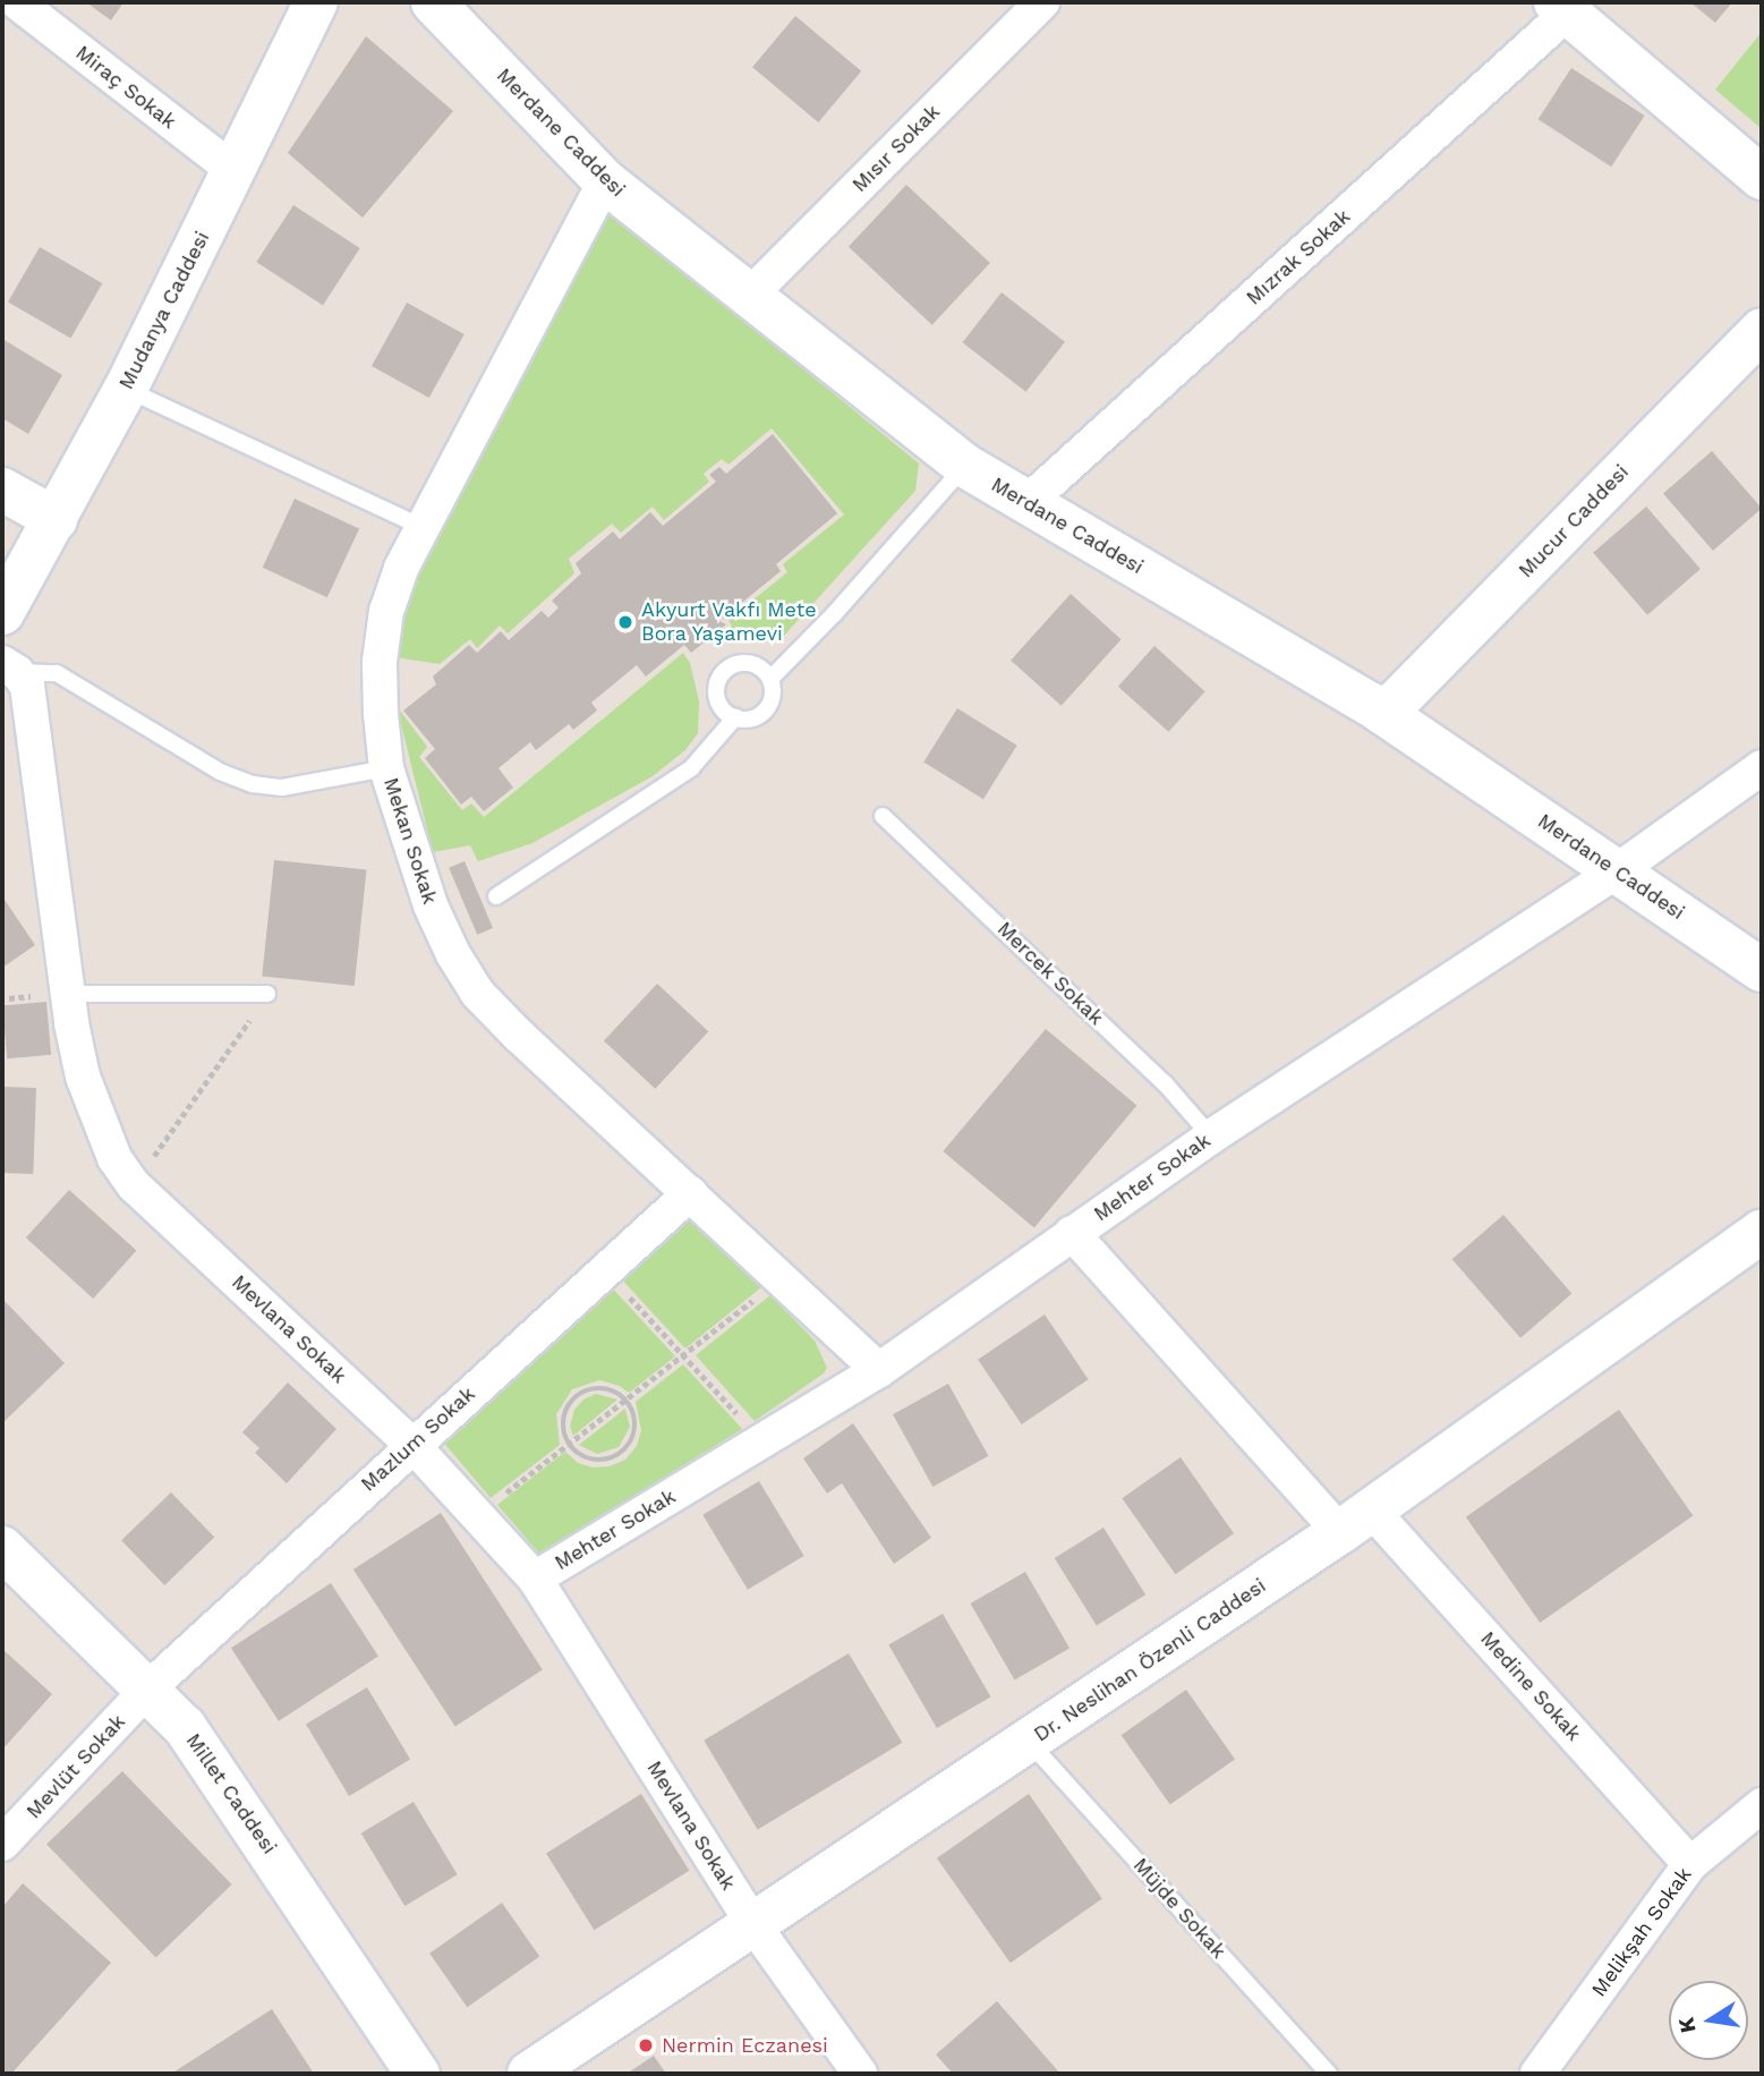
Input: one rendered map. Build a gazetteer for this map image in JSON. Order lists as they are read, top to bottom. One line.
{"streets":{"street":["Miraç Sokak","Merdane Caddesi","Mısır Sokak","Mızrak Sokak","Mudanya Caddesi","Mucur Caddesi","Mekan Sokak","Mehter Sokak","Mevlana Sokak","Mazlum Sokak","Dr. Neslihan Özenli Caddesi","Medine Sokak","Mevlüt Sokak","Millet Caddesi","Melikşah Sokak"],"lane":["Mercek Sokak","Müjde Sokak"]},"crossings":[["Miraç Sokak","Mudanya Caddesi"],["Merdane Caddesi","Mısır Sokak"],["Merdane Caddesi","Mızrak Sokak"],["Merdane Caddesi","Mucur Caddesi"],["Merdane Caddesi","Mekan Sokak"],["Merdane Caddesi","Mehter Sokak"],["Mekan Sokak","Mehter Sokak"],["Mekan Sokak","Mazlum Sokak"],["Mercek Sokak","Mehter Sokak"],["Mehter Sokak","Mevlana Sokak"],["Mehter Sokak","Medine Sokak"],["Mevlana Sokak","Mazlum Sokak"],["Mevlana Sokak","Dr. Neslihan Özenli Caddesi"],["Mazlum Sokak","Mevlüt Sokak"],["Mazlum Sokak","Millet Caddesi"],["Dr. Neslihan Özenli Caddesi","Medine Sokak"],["Dr. Neslihan Özenli Caddesi","Müjde Sokak"],["Medine Sokak","Melikşah Sokak"],["Mevlüt Sokak","Millet Caddesi"]],"places":["Akyurt Vakfı Mete Bora Yaşamevi","Nermin Eczanesi"],"north":"left"}
